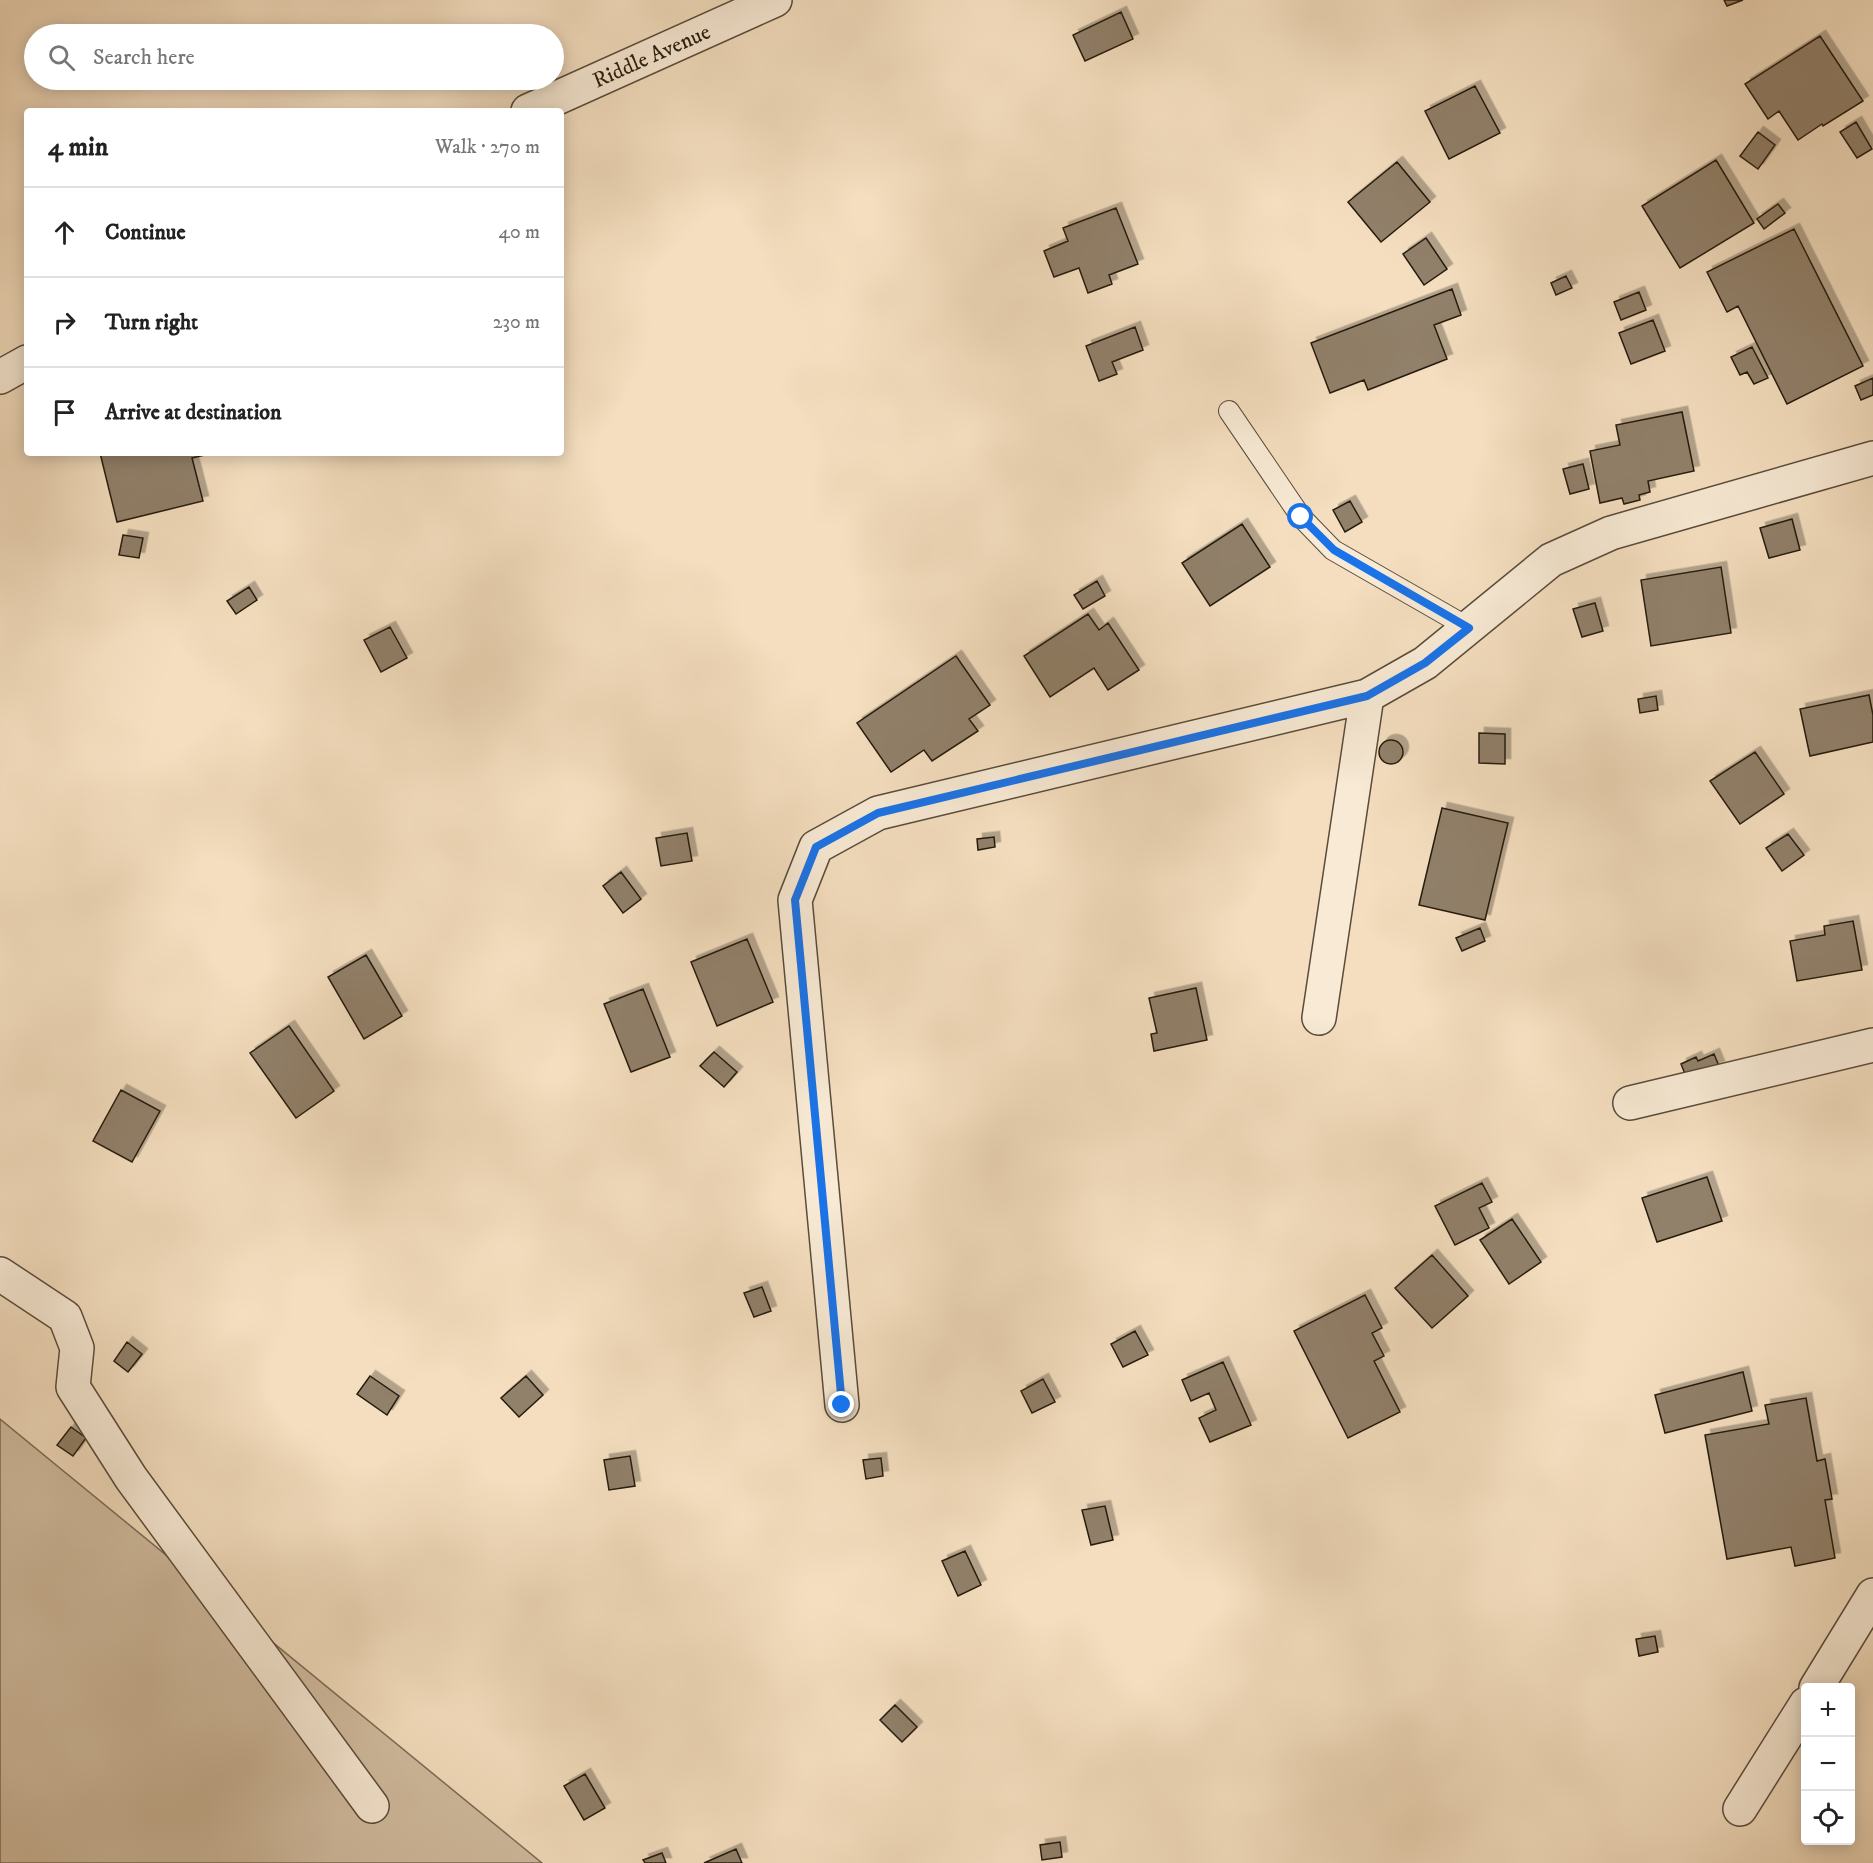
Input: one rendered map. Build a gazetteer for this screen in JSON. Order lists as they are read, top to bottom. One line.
{"streets":{"street":["Riddle Avenue"]},"page":{"search":"Search here","heading":["4 min","Walk · 270 m"],"list":[["Continue","40 m"],["Turn right","230 m"],"Arrive at destination"],"map_buttons":["+","−"]}}
